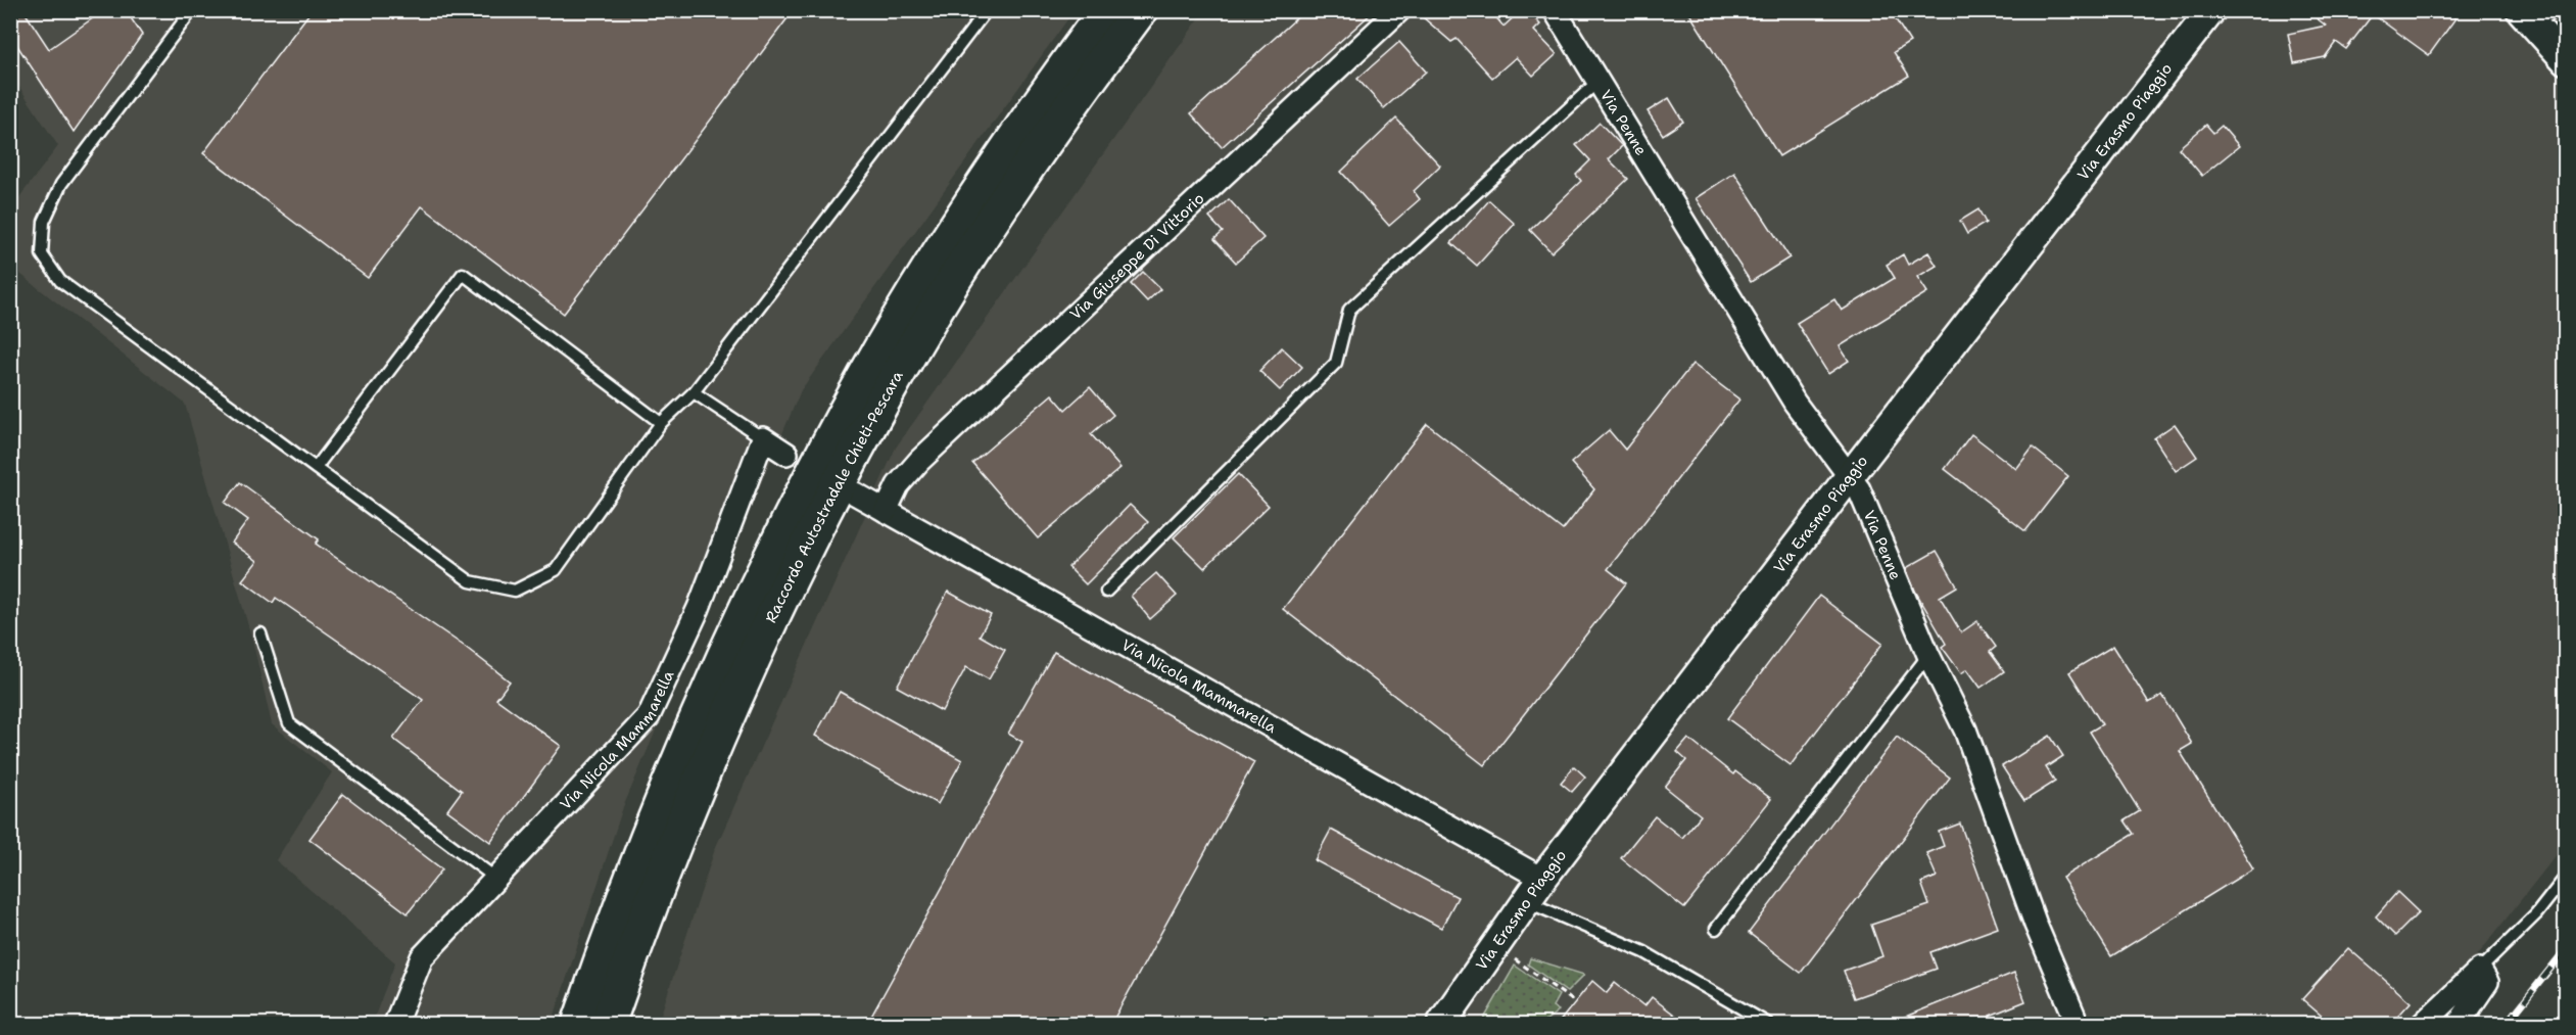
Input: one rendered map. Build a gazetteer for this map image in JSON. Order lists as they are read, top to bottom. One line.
{"streets":{"highway":["Raccordo Autostradale Chieti-Pescara"],"street":["Via Erasmo Piaggio","Via Penne","Via Giuseppe Di Vittorio","Via Nicola Mammarella"]},"crossings":[["Via Erasmo Piaggio","Via Penne"],["Via Erasmo Piaggio","Via Nicola Mammarella"],["Via Giuseppe Di Vittorio","Via Nicola Mammarella"]]}
